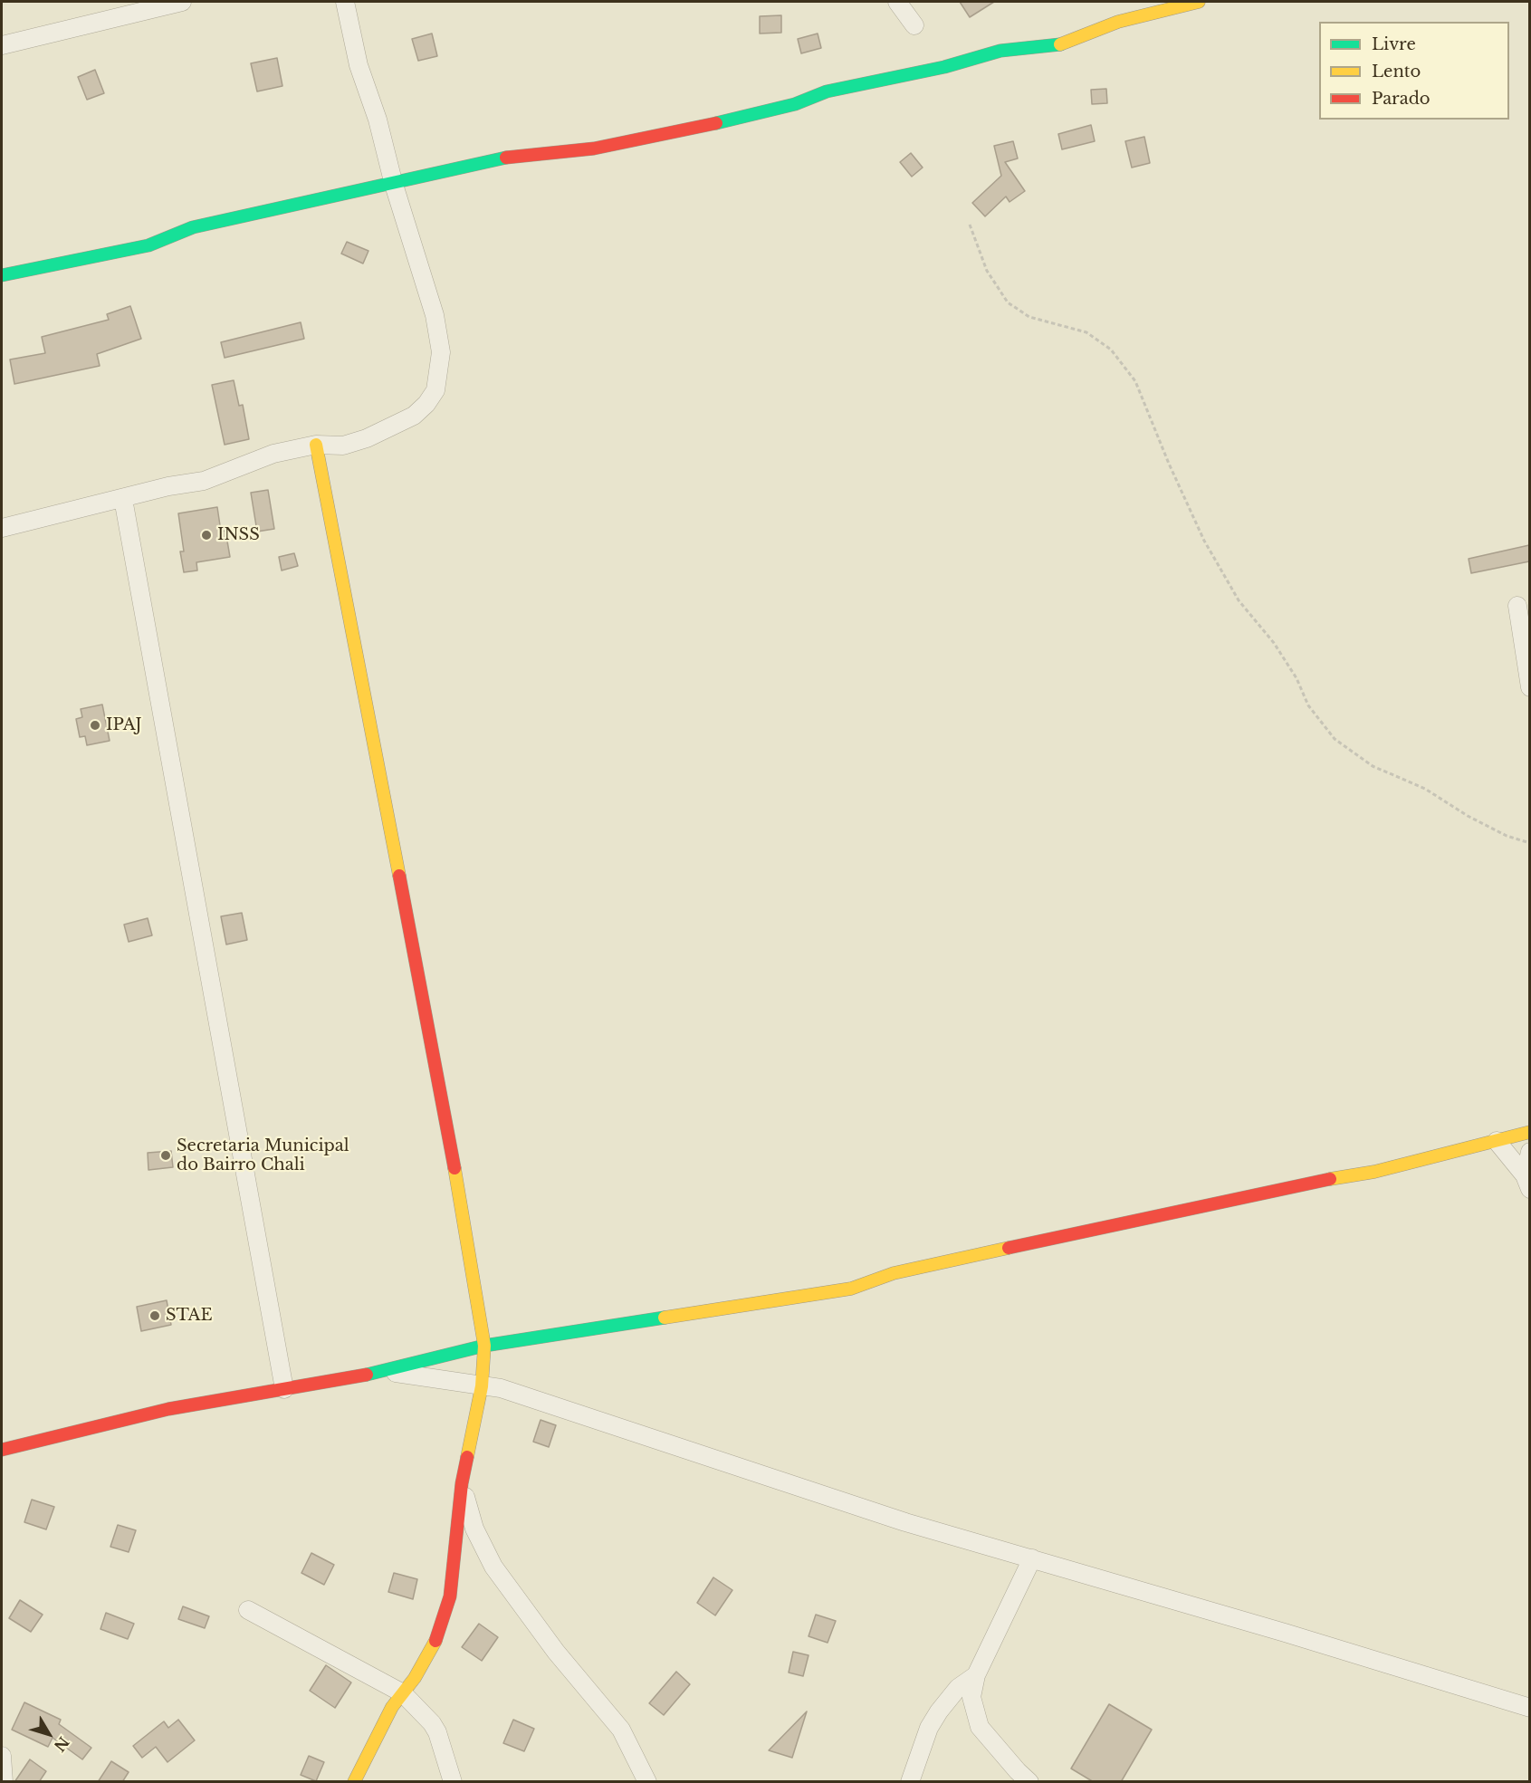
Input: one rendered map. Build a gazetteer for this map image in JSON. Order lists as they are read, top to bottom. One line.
{"places":["INSS","IPAJ","Secretaria Municipal do Bairro Chali","STAE"],"legend":["Livre","Lento","Parado"],"north":"bottom right"}
